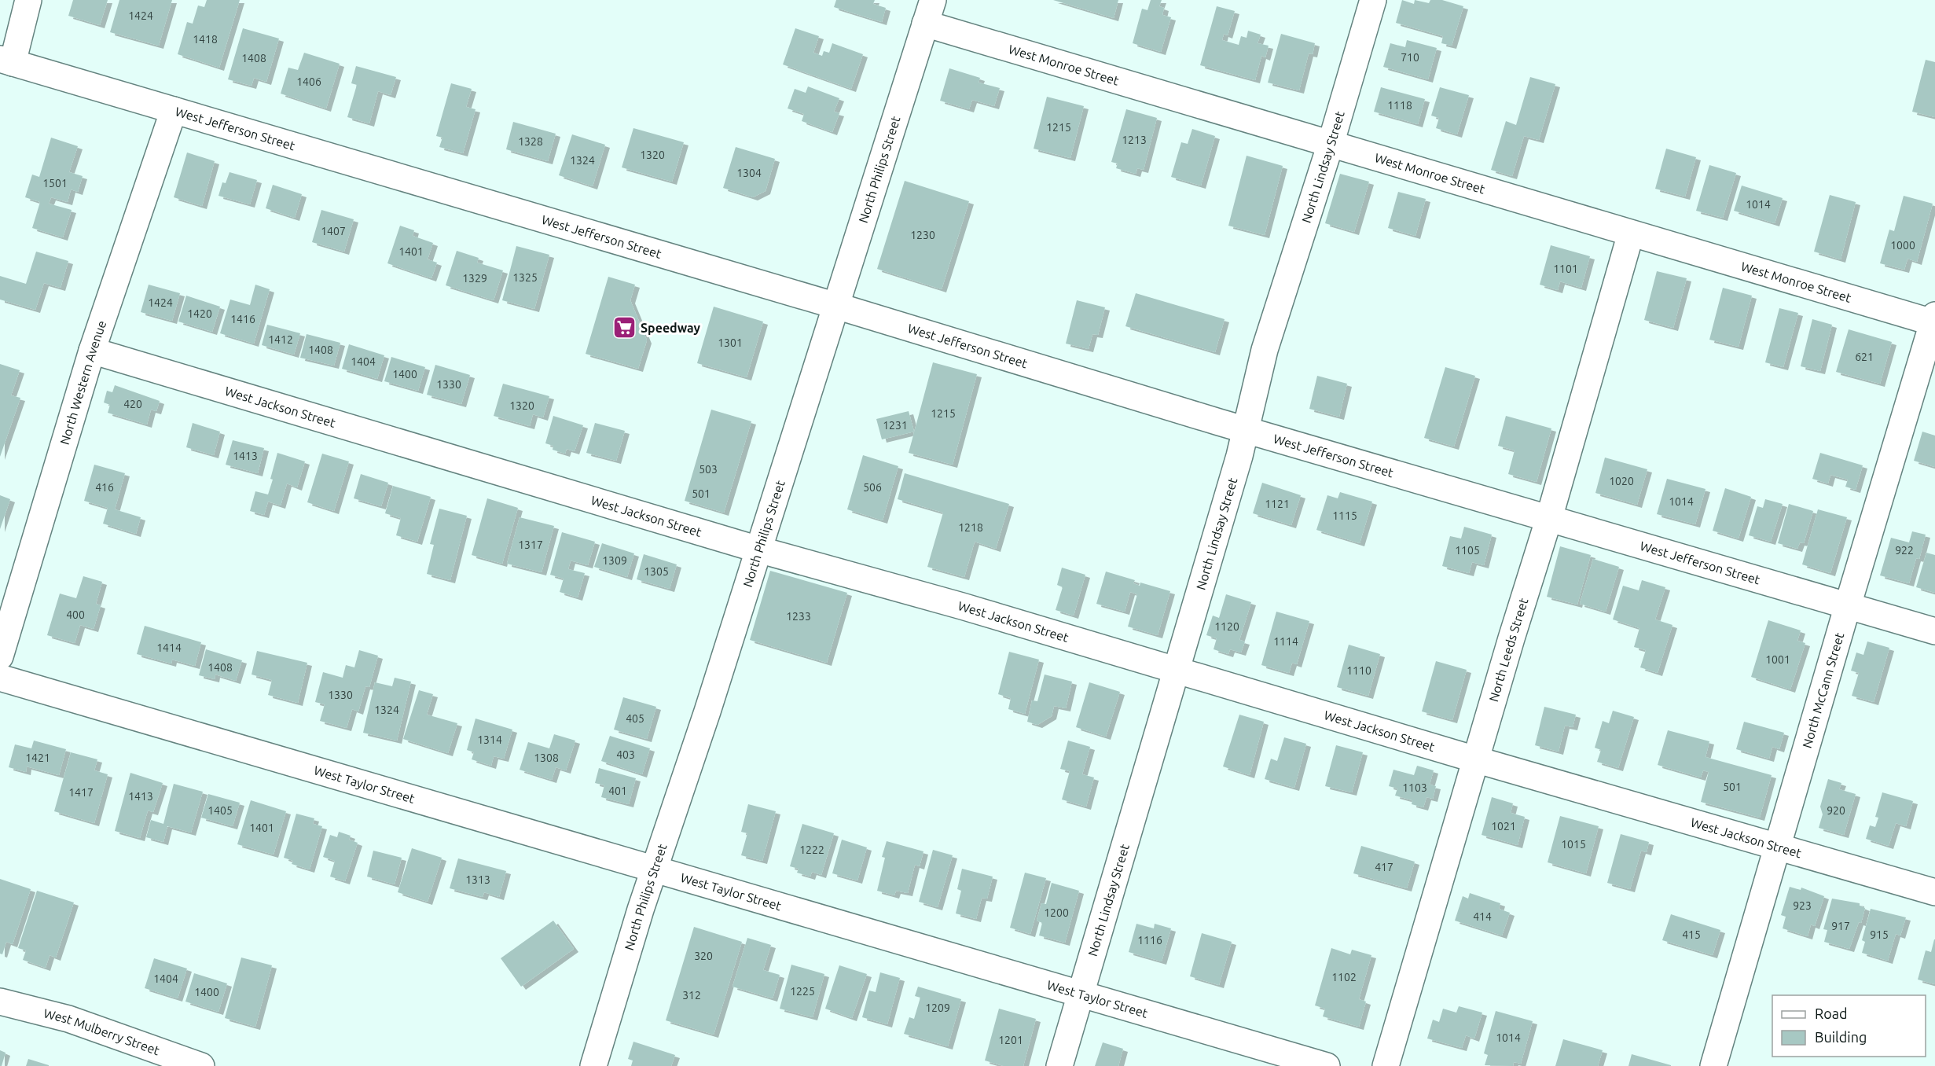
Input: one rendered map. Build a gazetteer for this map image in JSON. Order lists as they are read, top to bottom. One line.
{"streets":{"street":["West Monroe Street","West Jefferson Street","North Lindsay Street","North Philips Street","North Western Avenue","West Jackson Street","North Leeds Street","North McCann Street","West Taylor Street","West Mulberry Street"]},"crossings":[["West Monroe Street","North Lindsay Street"],["West Monroe Street","North Philips Street"],["West Monroe Street","North Leeds Street"],["West Monroe Street","North McCann Street"],["West Jefferson Street","North Lindsay Street"],["West Jefferson Street","North Philips Street"],["West Jefferson Street","North Western Avenue"],["West Jefferson Street","North Leeds Street"],["West Jefferson Street","North McCann Street"],["North Lindsay Street","West Jackson Street"],["North Lindsay Street","West Taylor Street"],["North Philips Street","West Jackson Street"],["North Philips Street","West Taylor Street"],["North Western Avenue","West Jackson Street"],["West Jackson Street","North Leeds Street"],["West Jackson Street","North McCann Street"]],"places":{"supermarket":["Speedway"]},"house_numbers":["1424","1418","710","1408","1406","1118","1215","1213","1328","1320","1324","1304","1501","1014","1407","1230","1000","1401","1101","1325","1329","1424","1420","1416","1412","1301","1408","621","1404","1400","1330","420","1320","1215","1231","1413","503","1020","416","506","501","1014","1121","1115","1218","1317","1105","922","1309","1305","400","1233","1120","1114","1414","1001","1408","1110","1330","1324","405","1314","403","1421","1308","501","1103","401","1417","1413","1405","920","1021","1401","1015","1222","417","1313","923","1200","414","917","415","915","1116","320","1102","1404","1225","1400","312","1209","1014","1201"],"legend":["Road","Building"]}
